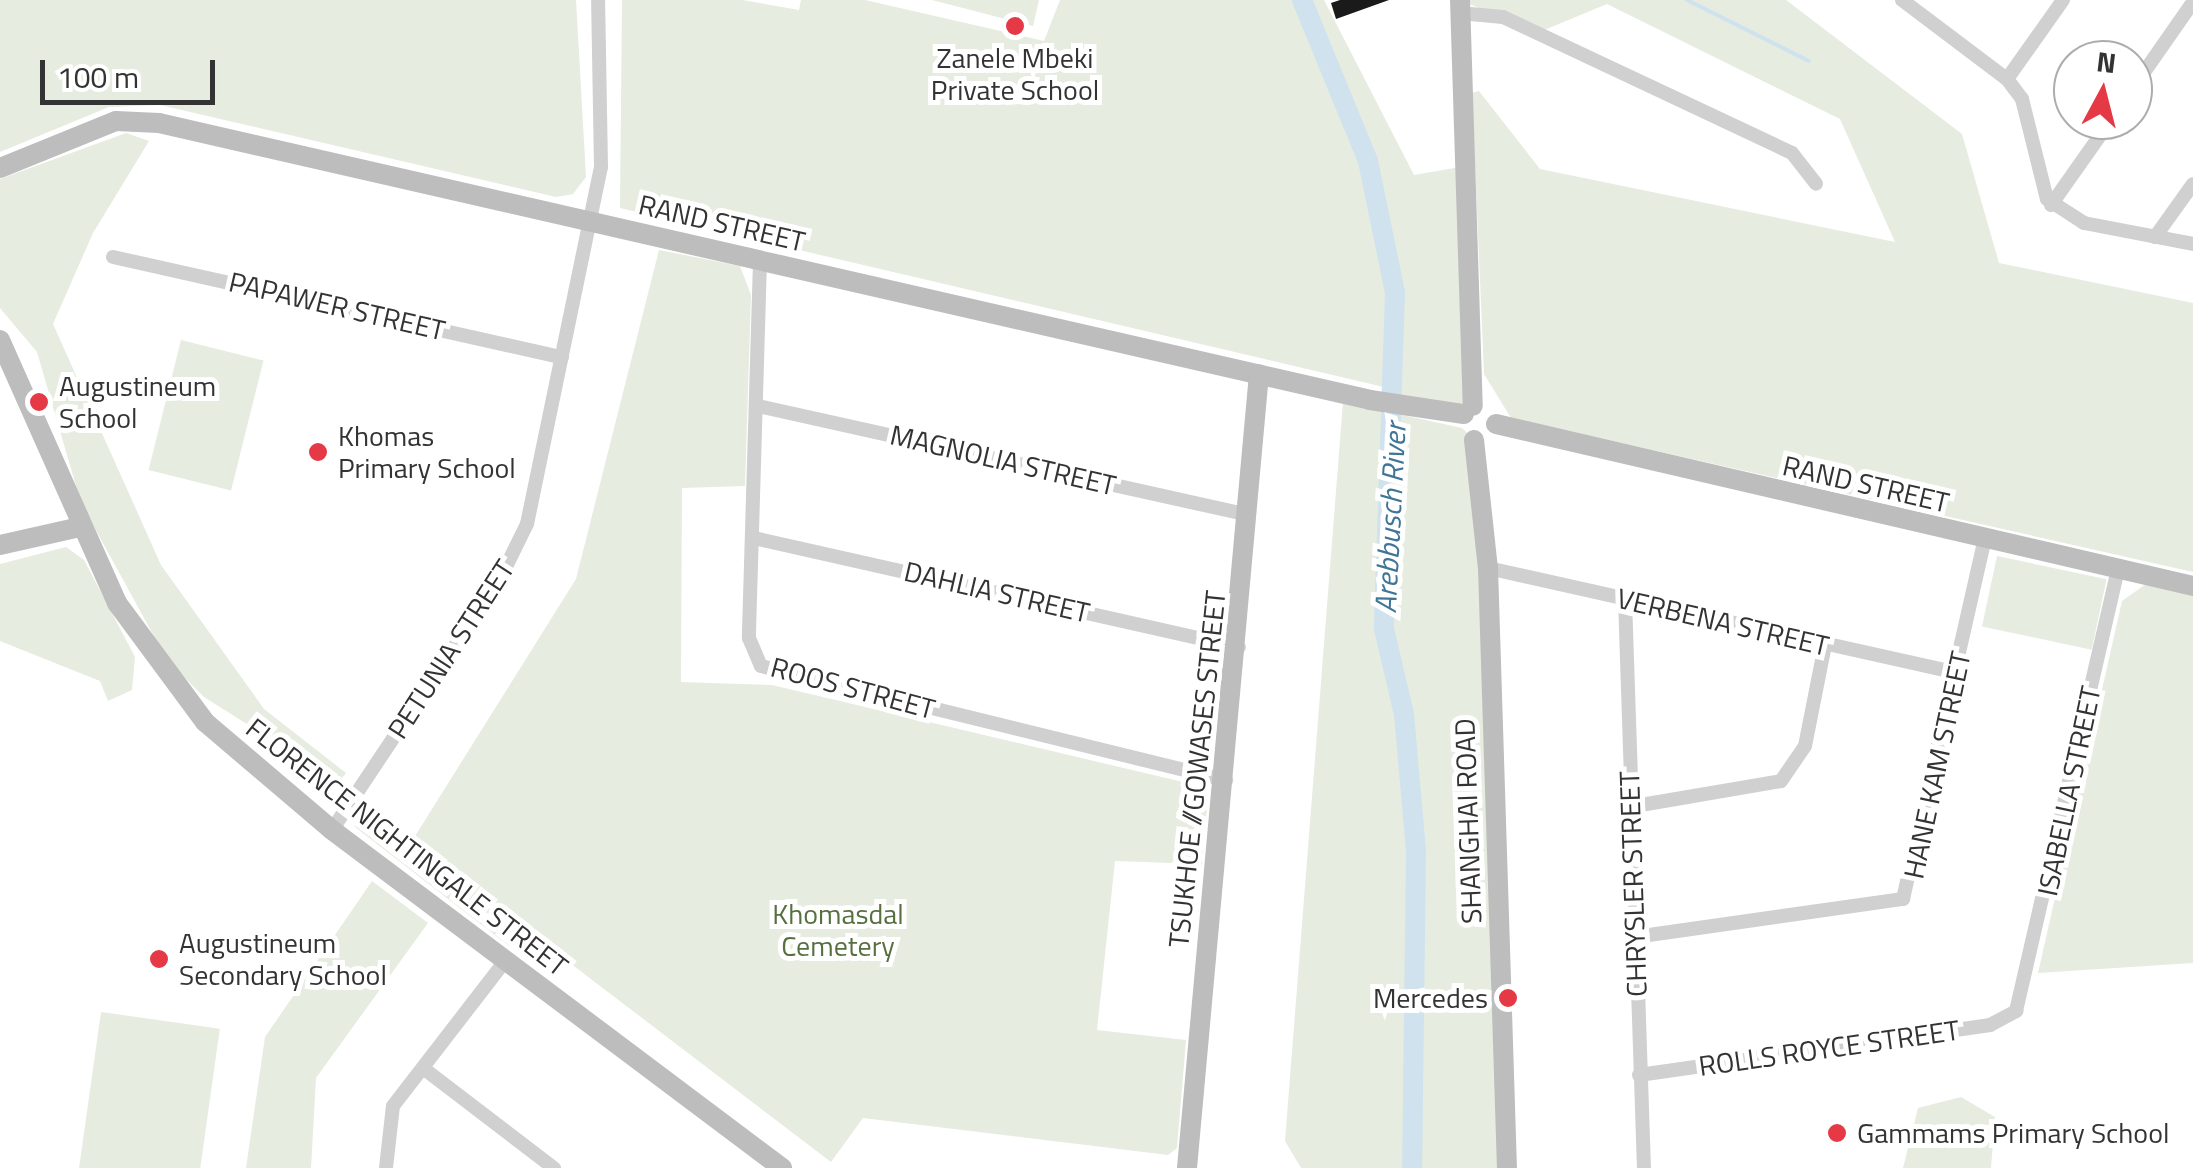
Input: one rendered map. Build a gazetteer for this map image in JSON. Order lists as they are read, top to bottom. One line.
{"streets":{"street":["RAND STREET","PAPAWER STREET","MAGNOLIA STREET","DAHLIA STREET","VERBENA STREET","PETUNIA STREET","ROOS STREET","HANE KAM STREET","TSUKHOE //GOWASES STREET","ISABELLA STREET","SHANGHAI ROAD","FLORENCE NIGHTINGALE STREET","CHRYSLER STREET","ROLLS ROYCE STREET"]},"crossings":[["RAND STREET","PETUNIA STREET"],["RAND STREET","ROOS STREET"],["RAND STREET","HANE KAM STREET"],["RAND STREET","TSUKHOE //GOWASES STREET"],["RAND STREET","ISABELLA STREET"],["RAND STREET","SHANGHAI ROAD"],["PAPAWER STREET","PETUNIA STREET"],["MAGNOLIA STREET","ROOS STREET"],["MAGNOLIA STREET","TSUKHOE //GOWASES STREET"],["DAHLIA STREET","ROOS STREET"],["DAHLIA STREET","TSUKHOE //GOWASES STREET"],["VERBENA STREET","HANE KAM STREET"],["VERBENA STREET","SHANGHAI ROAD"],["VERBENA STREET","CHRYSLER STREET"],["PETUNIA STREET","FLORENCE NIGHTINGALE STREET"],["ROOS STREET","TSUKHOE //GOWASES STREET"],["HANE KAM STREET","CHRYSLER STREET"],["ISABELLA STREET","ROLLS ROYCE STREET"],["CHRYSLER STREET","ROLLS ROYCE STREET"]],"water":["Arebbusch River"],"parks":["Khomasdal Cemetery"],"places":["Zanele Mbeki Private School","Augustineum School","Khomas Primary School","Augustineum Secondary School","Mercedes","Gammams Primary School"],"scale_bar":"100 m","north":"top"}
